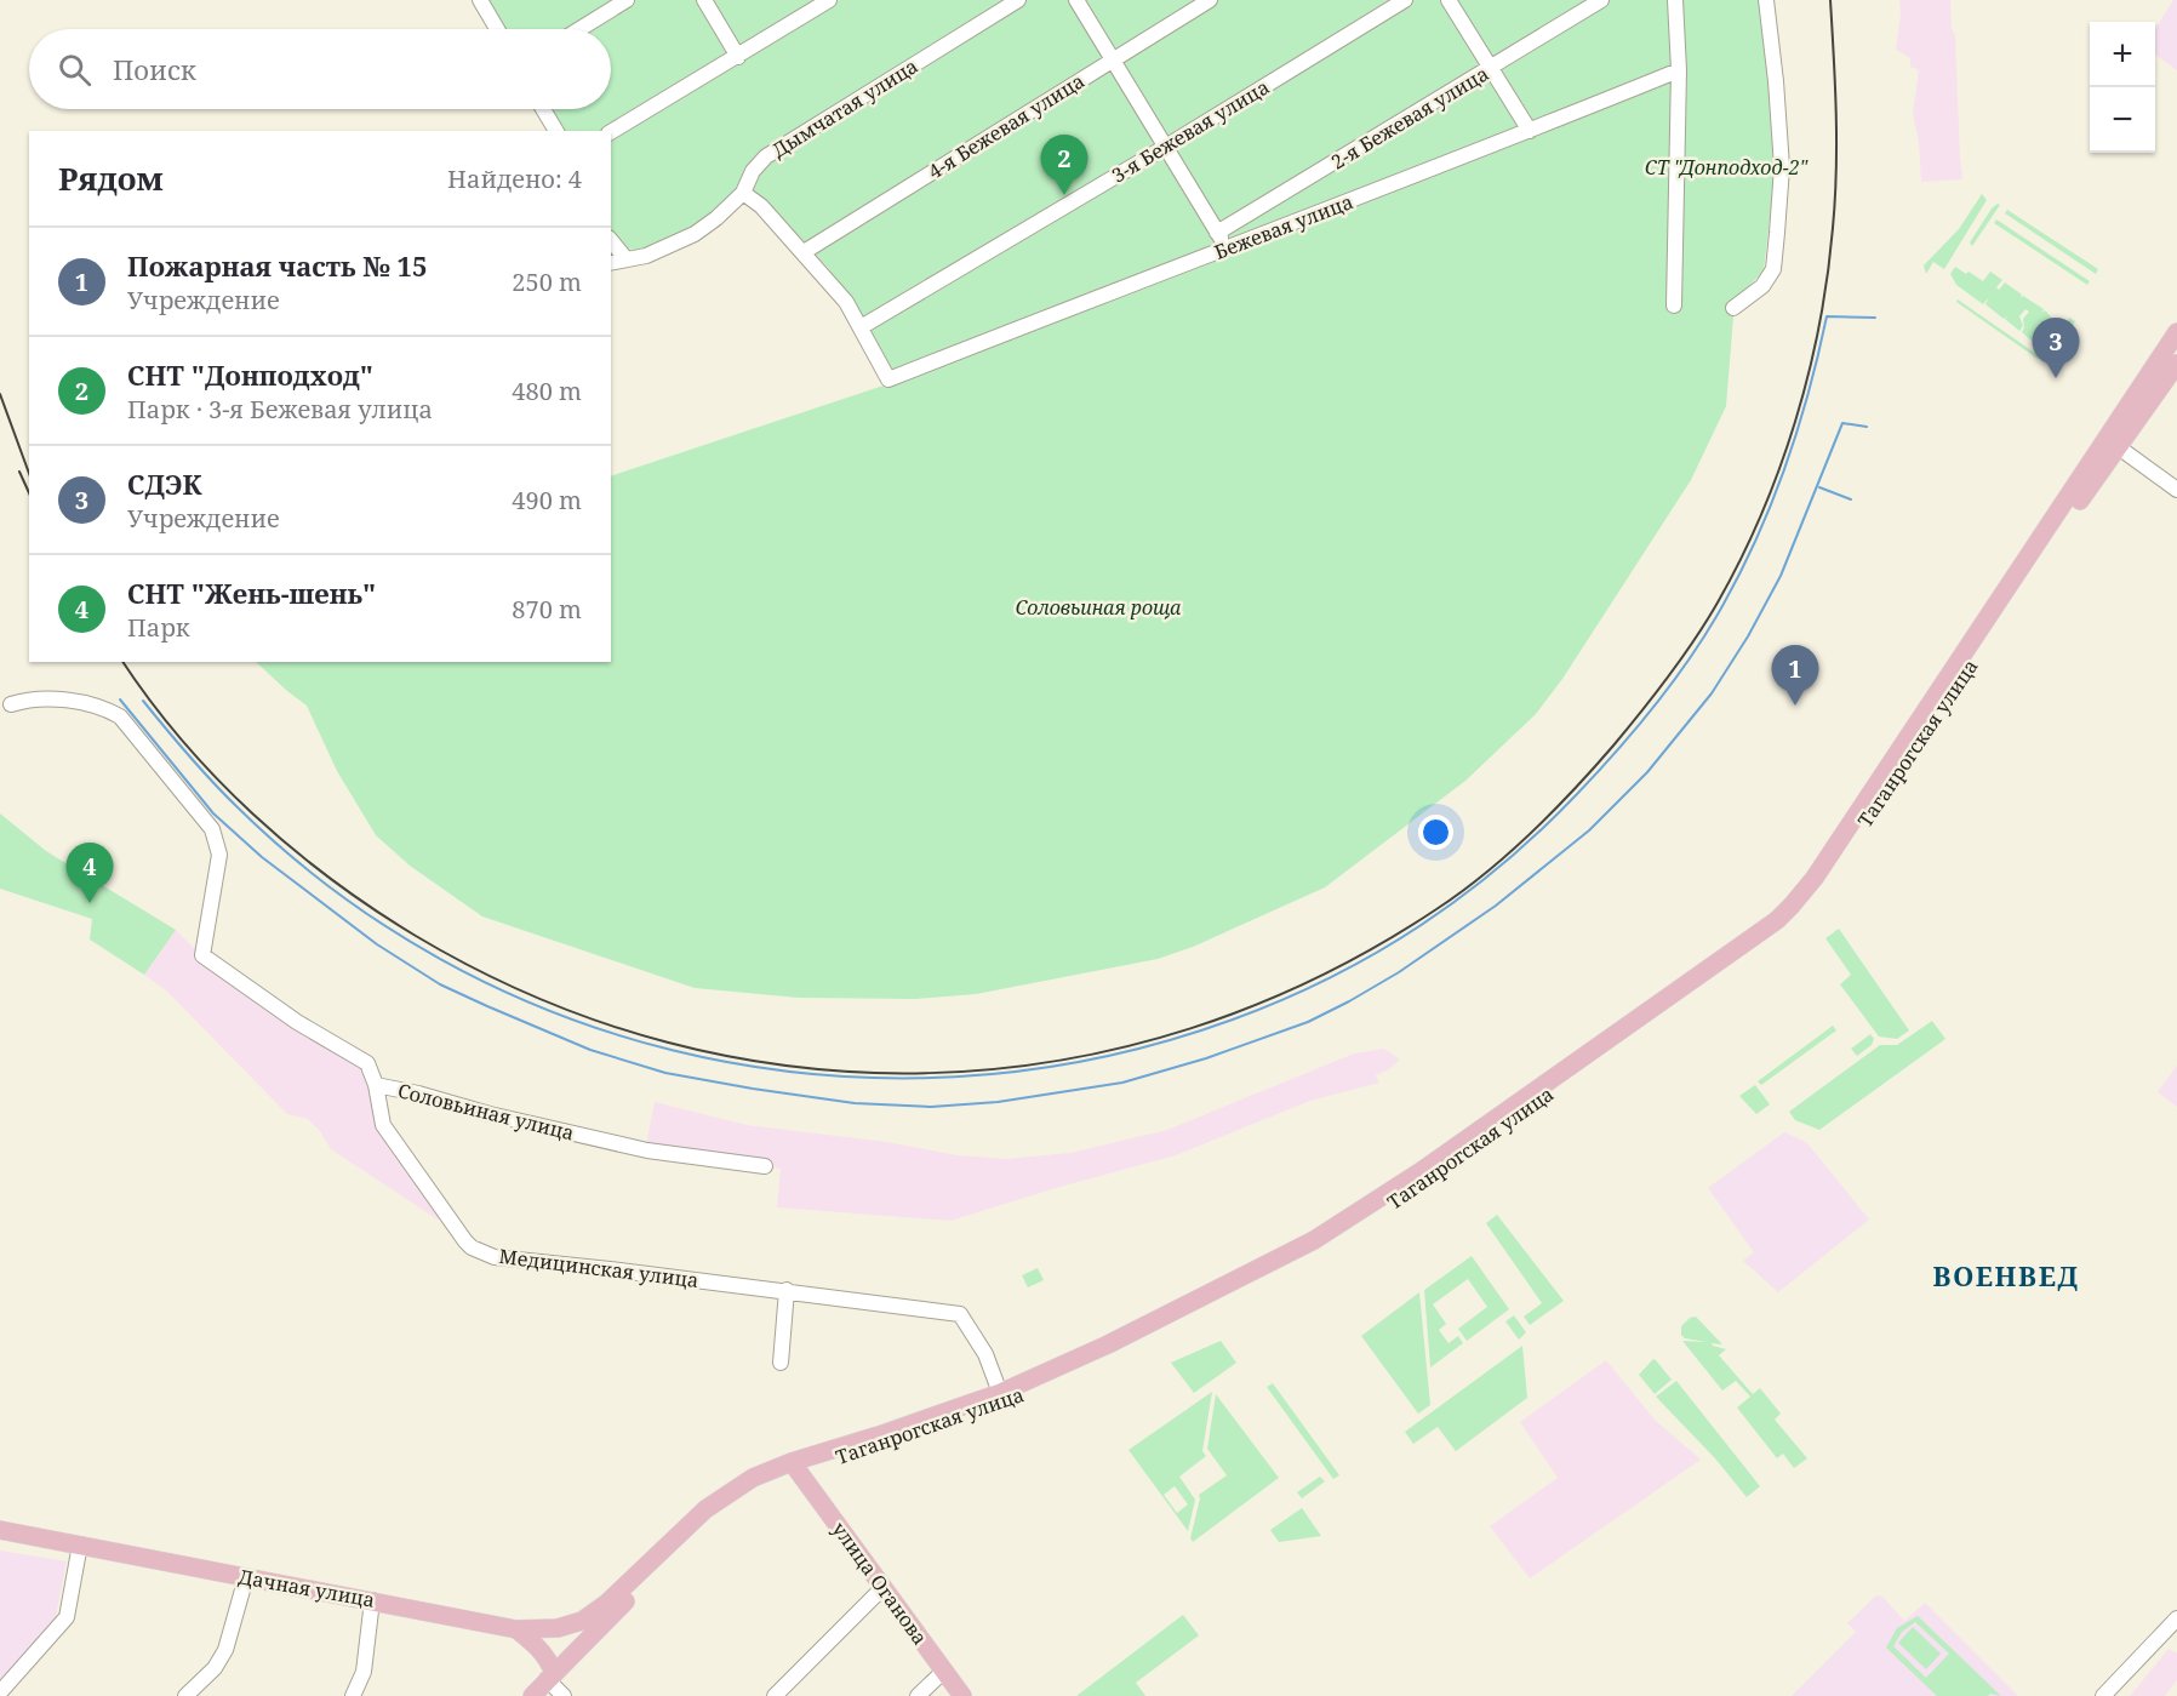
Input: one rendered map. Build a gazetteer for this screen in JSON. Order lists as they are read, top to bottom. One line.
{"streets":{"main road":["Таганрогская улица","улица Оганова","Дачная улица"],"street":["Дымчатая улица","2-я Бежевая улица","4-я Бежевая улица","3-я Бежевая улица","Бежевая улица","Соловьиная улица","Медицинская улица"]},"crossings":[["3-я Бежевая улица","Бежевая улица"],["Таганрогская улица","Медицинская улица"],["Таганрогская улица","улица Оганова"],["Таганрогская улица","Дачная улица"],["Соловьиная улица","Медицинская улица"]],"districts":["ВОЕНВЕД"],"parks":["СТ \"Донподход-2\"","Соловьиная роща"],"page":{"map_buttons":["+","−"],"search":"Поиск","heading":["Рядом","Найдено: 4"],"pins":["2","3","1","4"],"list":[{"mark":"1","name":"Пожарная часть № 15","note":"Учреждение","value":"250 m"},{"mark":"2","name":"СНТ \"Донподход\"","note":"Парк · 3-я Бежевая улица","value":"480 m"},{"mark":"3","name":"СДЭК","note":"Учреждение","value":"490 m"},{"mark":"4","name":"СНТ \"Жень-шень\"","note":"Парк","value":"870 m"}]}}
